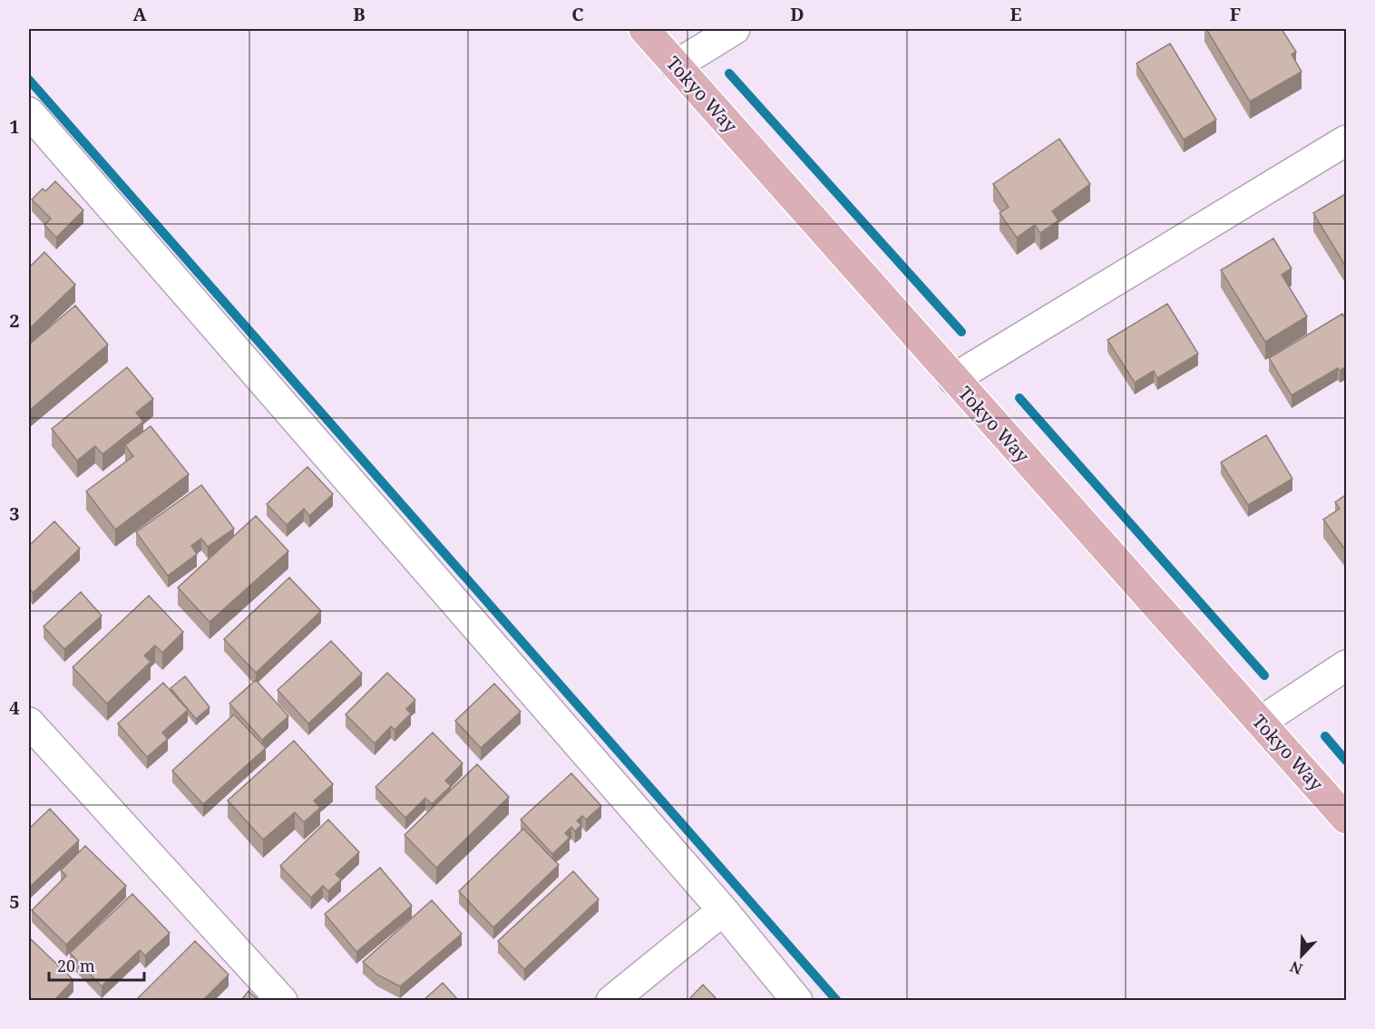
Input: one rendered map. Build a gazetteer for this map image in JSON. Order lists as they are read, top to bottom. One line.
{"streets":{"main road":["Tokyo Way"]},"scale_bar":"20 m","north":"bottom left","grid":{"columns":["A","B","C","D","E","F"],"rows":["1","2","3","4","5"]}}
